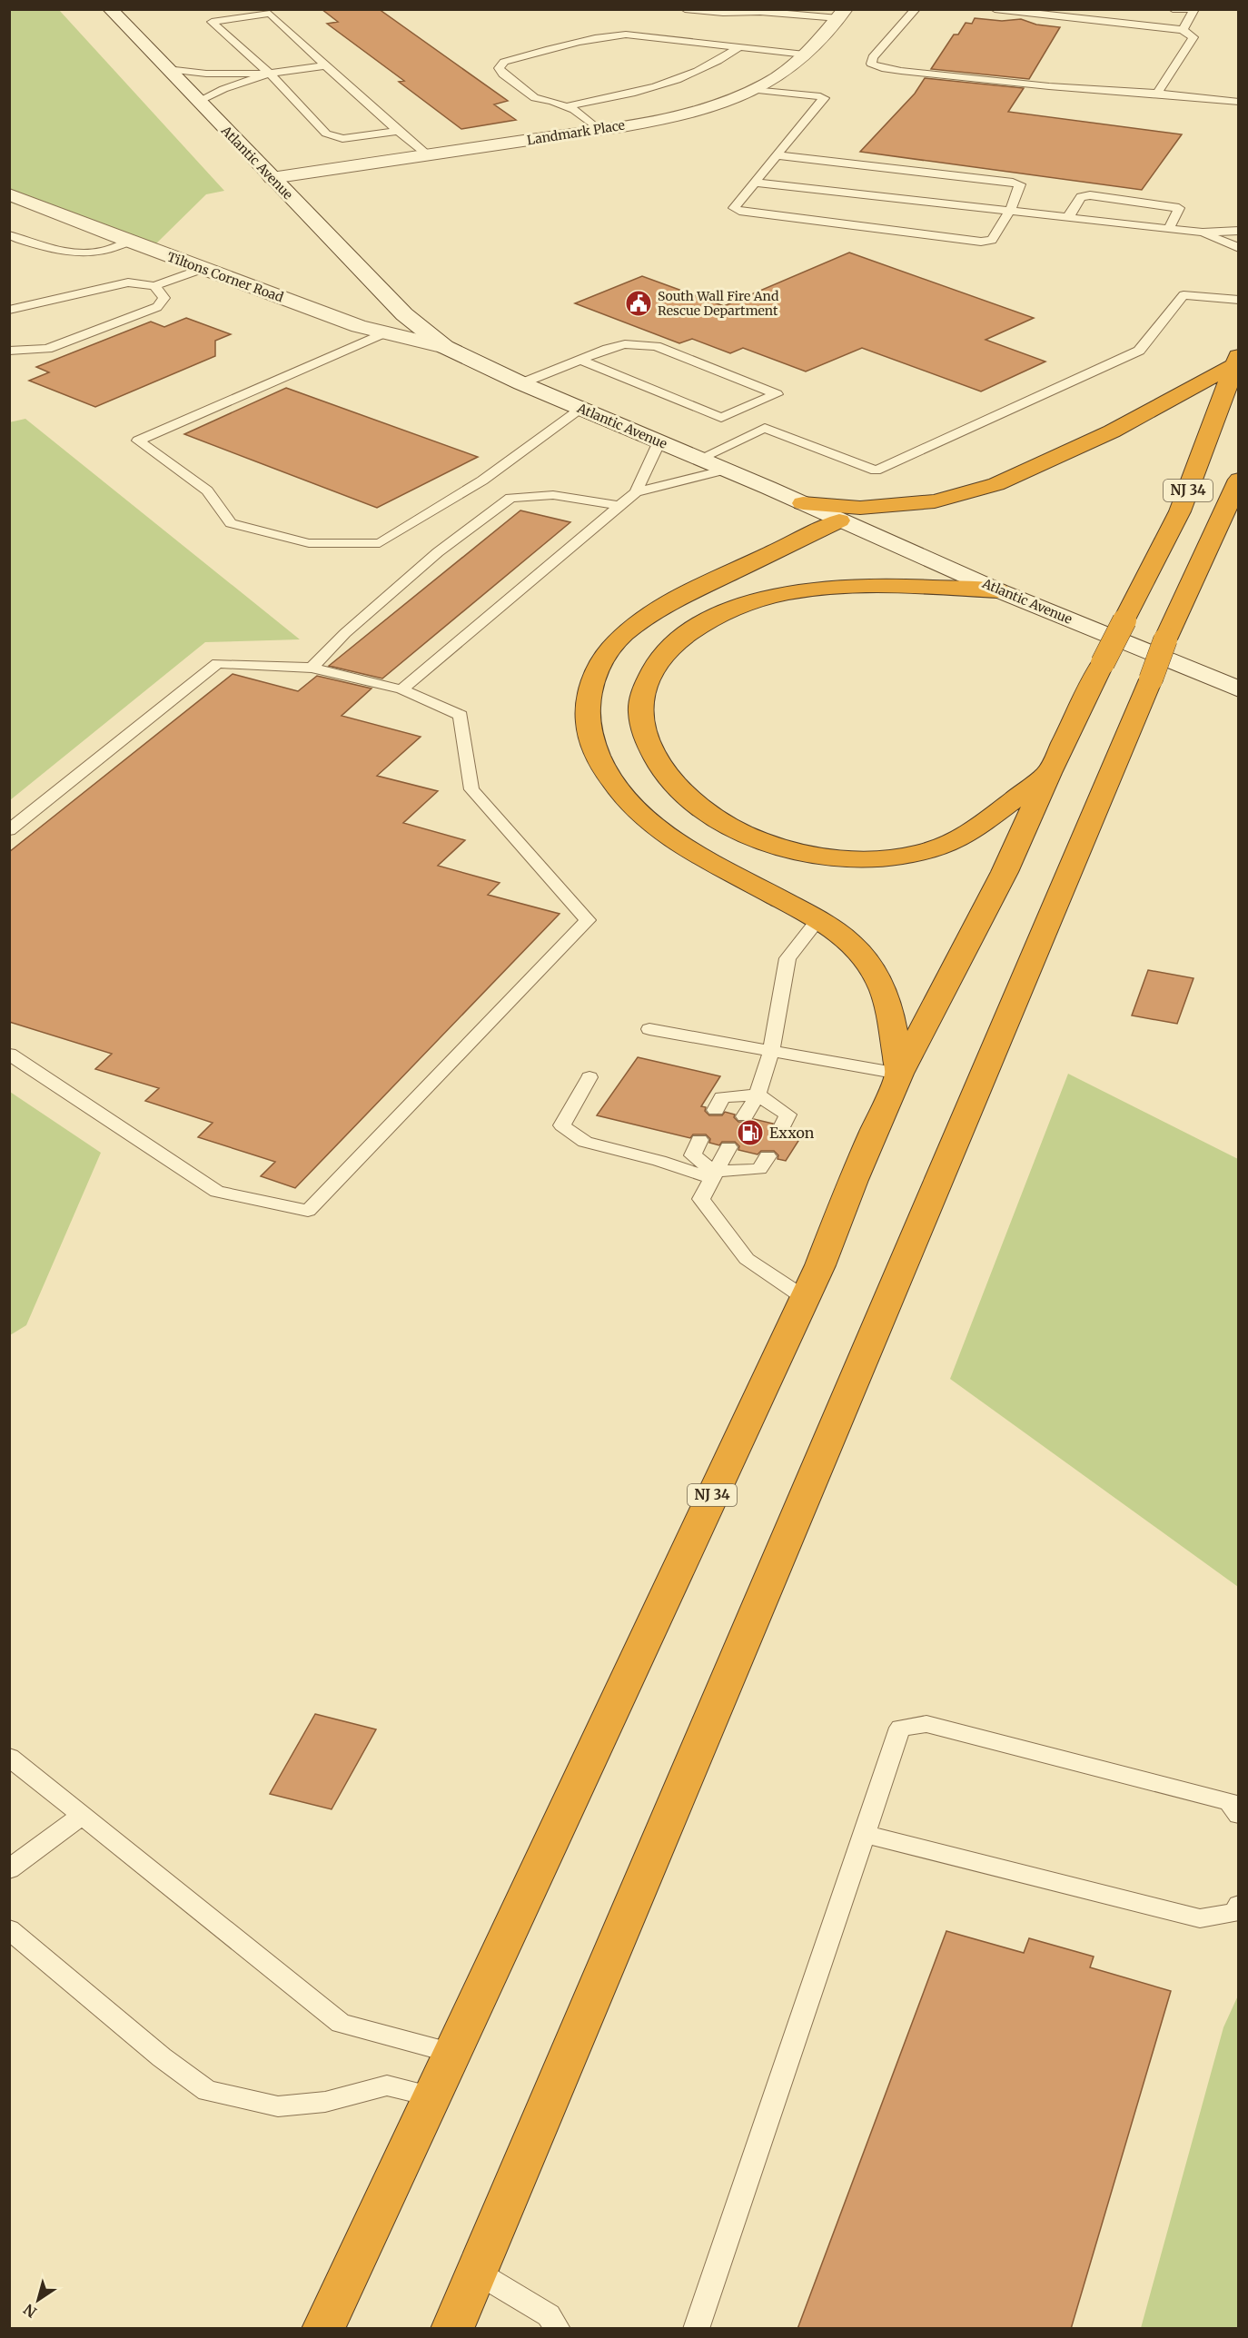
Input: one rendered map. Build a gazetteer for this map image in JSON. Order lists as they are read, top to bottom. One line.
{"streets":{"highway":["NJ 34"],"main road":["Landmark Place","Atlantic Avenue","Tiltons Corner Road"]},"crossings":[["Landmark Place","Atlantic Avenue"],["Atlantic Avenue","Tiltons Corner Road"]],"places":{"public building":["South Wall Fire And Rescue Department"],"fuel station":["Exxon"]},"north":"bottom left"}
